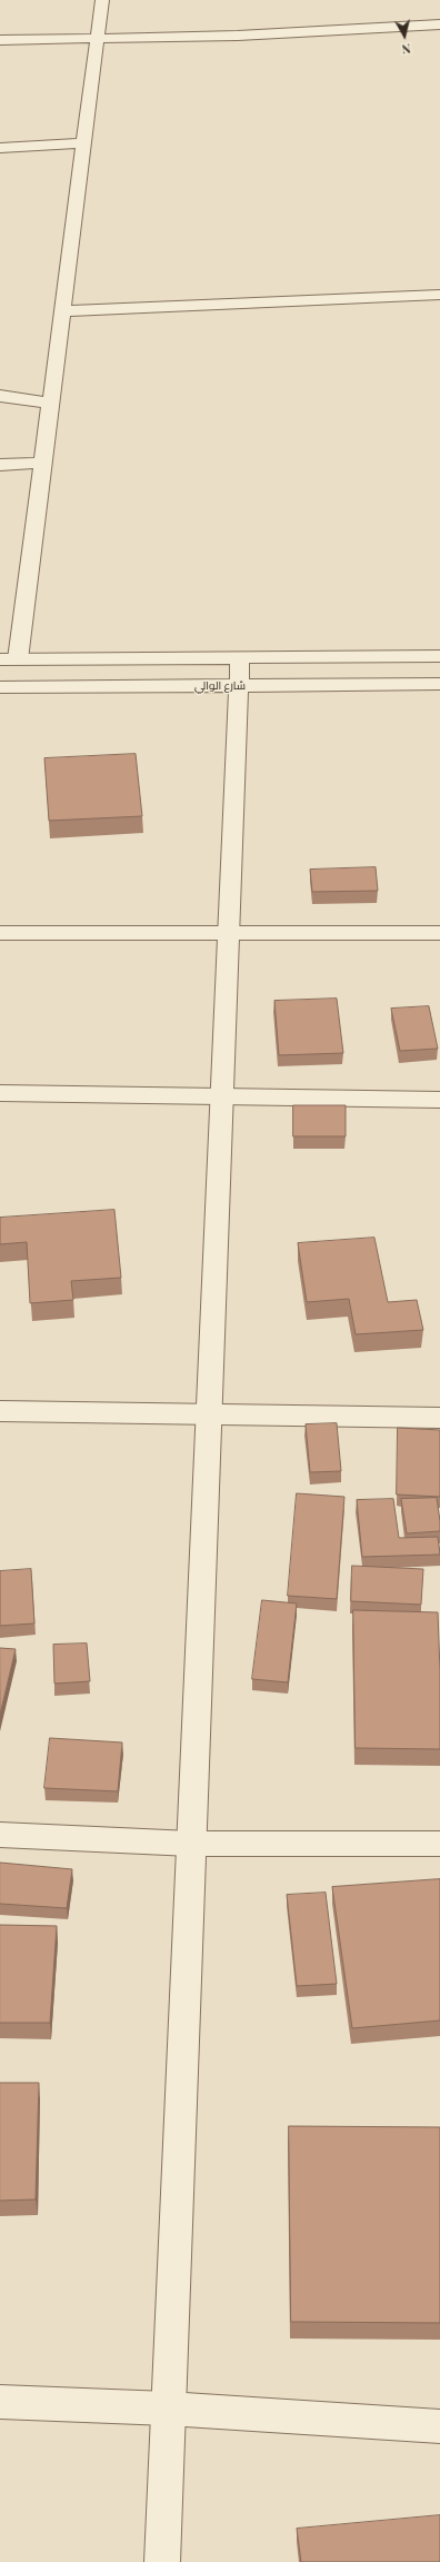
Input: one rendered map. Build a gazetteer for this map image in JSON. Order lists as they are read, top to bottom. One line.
{"streets":{"street":["شارع الوالي"]},"north":"bottom"}
